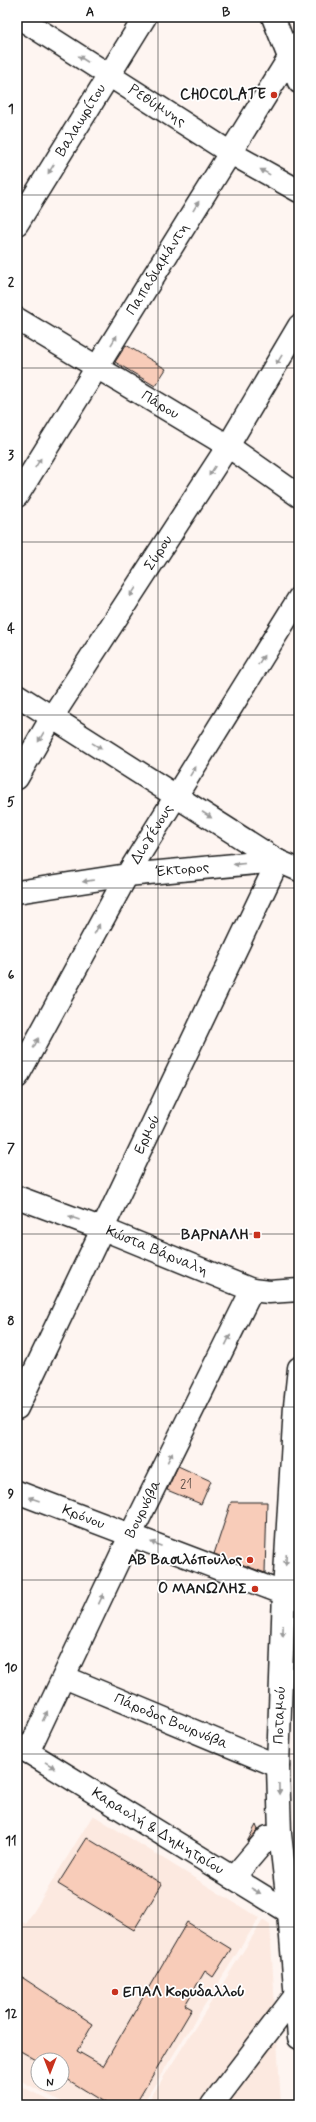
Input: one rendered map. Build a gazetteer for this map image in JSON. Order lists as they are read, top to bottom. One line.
{"streets":{"street":["Ρεθύμνης","Βαλαωρίτου","Παπαδιαμάντη","Πάρου","Σύρου","Διογένους","Έκτορος","Ερμού","Κώστα Βάρναλη","Βουρνόβα","Κρόνου","Ποταμού","Πάροδος Βουρνόβα","Καραολή & Δημητρίου"]},"crossings":[["Ρεθύμνης","Βαλαωρίτου"],["Ρεθύμνης","Παπαδιαμάντη"],["Παπαδιαμάντη","Πάρου"],["Πάρου","Σύρου"],["Διογένους","Έκτορος"],["Έκτορος","Ερμού"],["Ερμού","Κώστα Βάρναλη"],["Κώστα Βάρναλη","Βουρνόβα"],["Βουρνόβα","Κρόνου"],["Βουρνόβα","Πάροδος Βουρνόβα"],["Βουρνόβα","Καραολή & Δημητρίου"],["Κρόνου","Ποταμού"],["Ποταμού","Πάροδος Βουρνόβα"],["Ποταμού","Καραολή & Δημητρίου"]],"one_way":["Ρεθύμνης","Βαλαωρίτου","Παπαδιαμάντη","Σύρου","Διογένους","Έκτορος","Βουρνόβα","Κρόνου","Ποταμού","Καραολή & Δημητρίου"],"places":{"other":["CHOCOLATE","ΑΒ Βασιλόπουλος","O ΜΑΝΩΛΗΣ","ΕΠΑΛ Κορυδαλλού"],"transit":["ΒΑΡΝΑΛΗ"]},"house_numbers":["21"],"north":"bottom","grid":{"columns":["A","B"],"rows":["1","2","3","4","5","6","7","8","9","10","11","12"]}}
